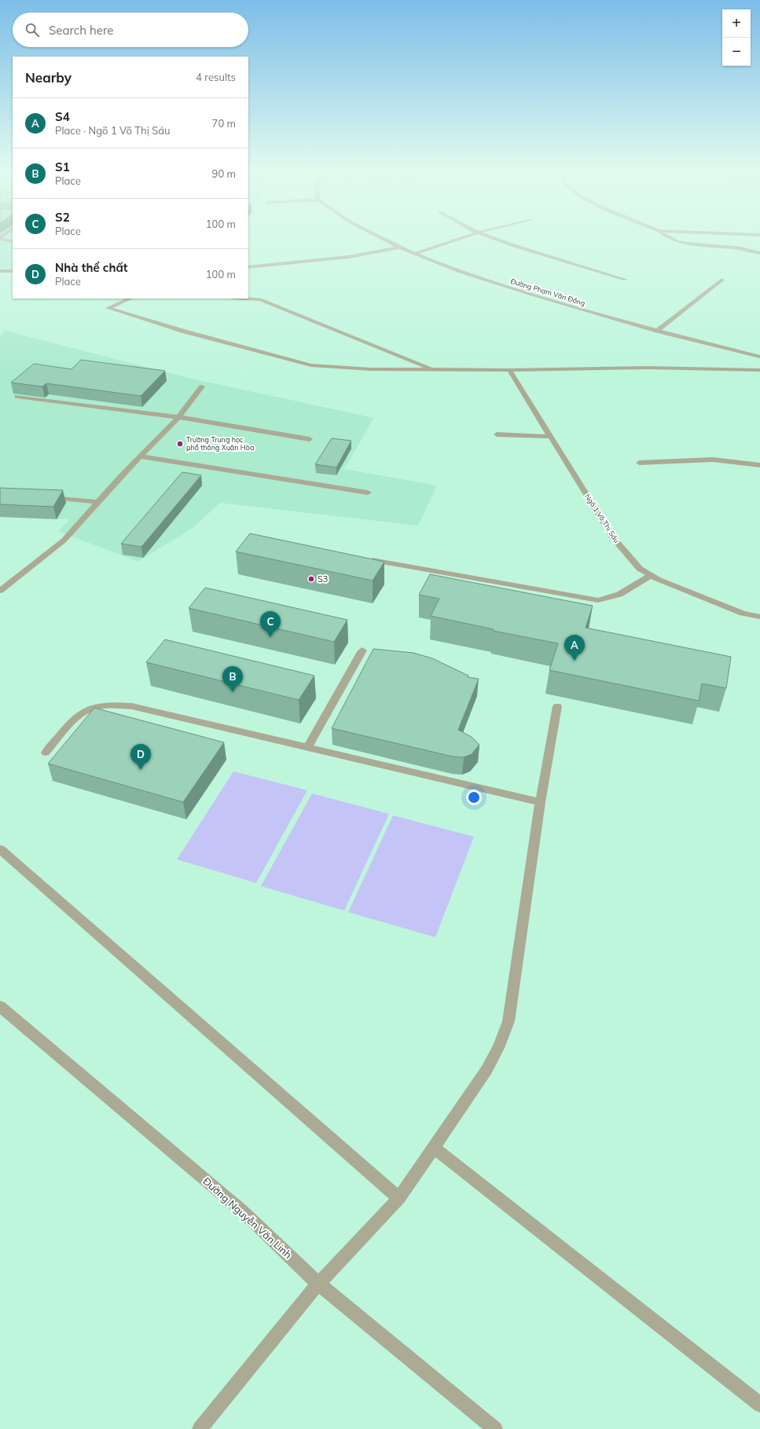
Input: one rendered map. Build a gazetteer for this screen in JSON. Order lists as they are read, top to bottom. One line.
{"streets":{"street":["Đường Phạm Văn Đồng","Ngõ 1 Võ Thị Sáu","Đường Nguyễn Văn Linh"]},"places":["Trường Trung học phổ thông Xuân Hòa","S3"],"page":{"map_buttons":["+","−"],"search":"Search here","heading":["Nearby","4 results"],"list":[{"mark":"A","name":"S4","note":"Place · Ngõ 1 Võ Thị Sáu","value":"70 m"},{"mark":"B","name":"S1","note":"Place","value":"90 m"},{"mark":"C","name":"S2","note":"Place","value":"100 m"},{"mark":"D","name":"Nhà thể chất","note":"Place","value":"100 m"}],"pins":["C","A","B","D"]}}
